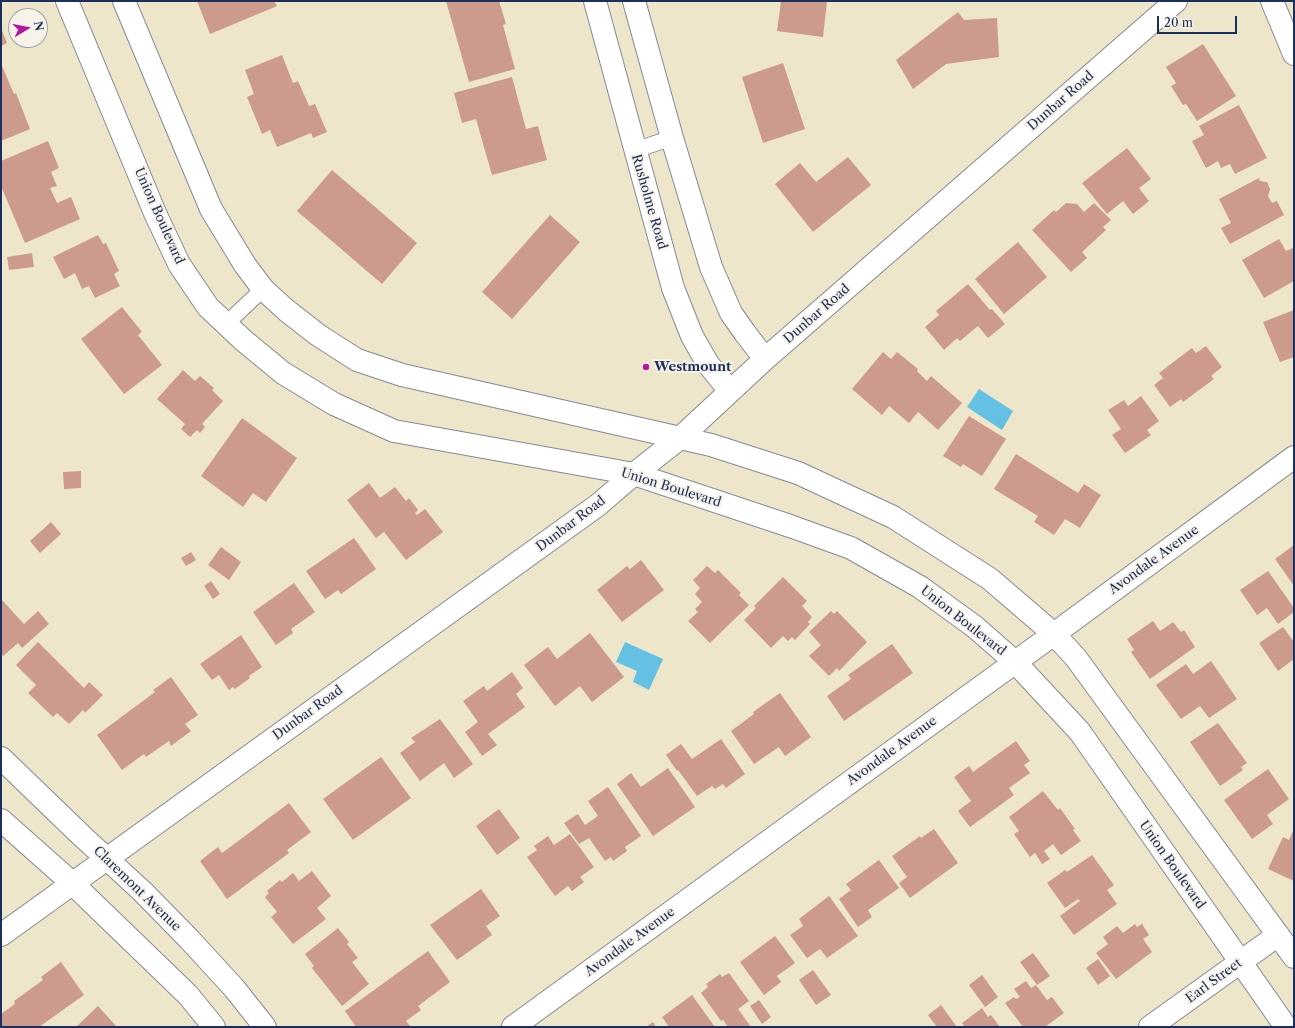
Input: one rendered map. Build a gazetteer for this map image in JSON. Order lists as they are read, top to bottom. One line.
{"streets":{"street":["Dunbar Road","Rusholme Road","Union Boulevard","Avondale Avenue","Claremont Avenue","Earl Street"]},"crossings":[["Dunbar Road","Rusholme Road"],["Dunbar Road","Union Boulevard"],["Dunbar Road","Claremont Avenue"],["Union Boulevard","Avondale Avenue"],["Union Boulevard","Earl Street"]],"places":["Westmount"],"scale_bar":"20 m","north":"right"}
